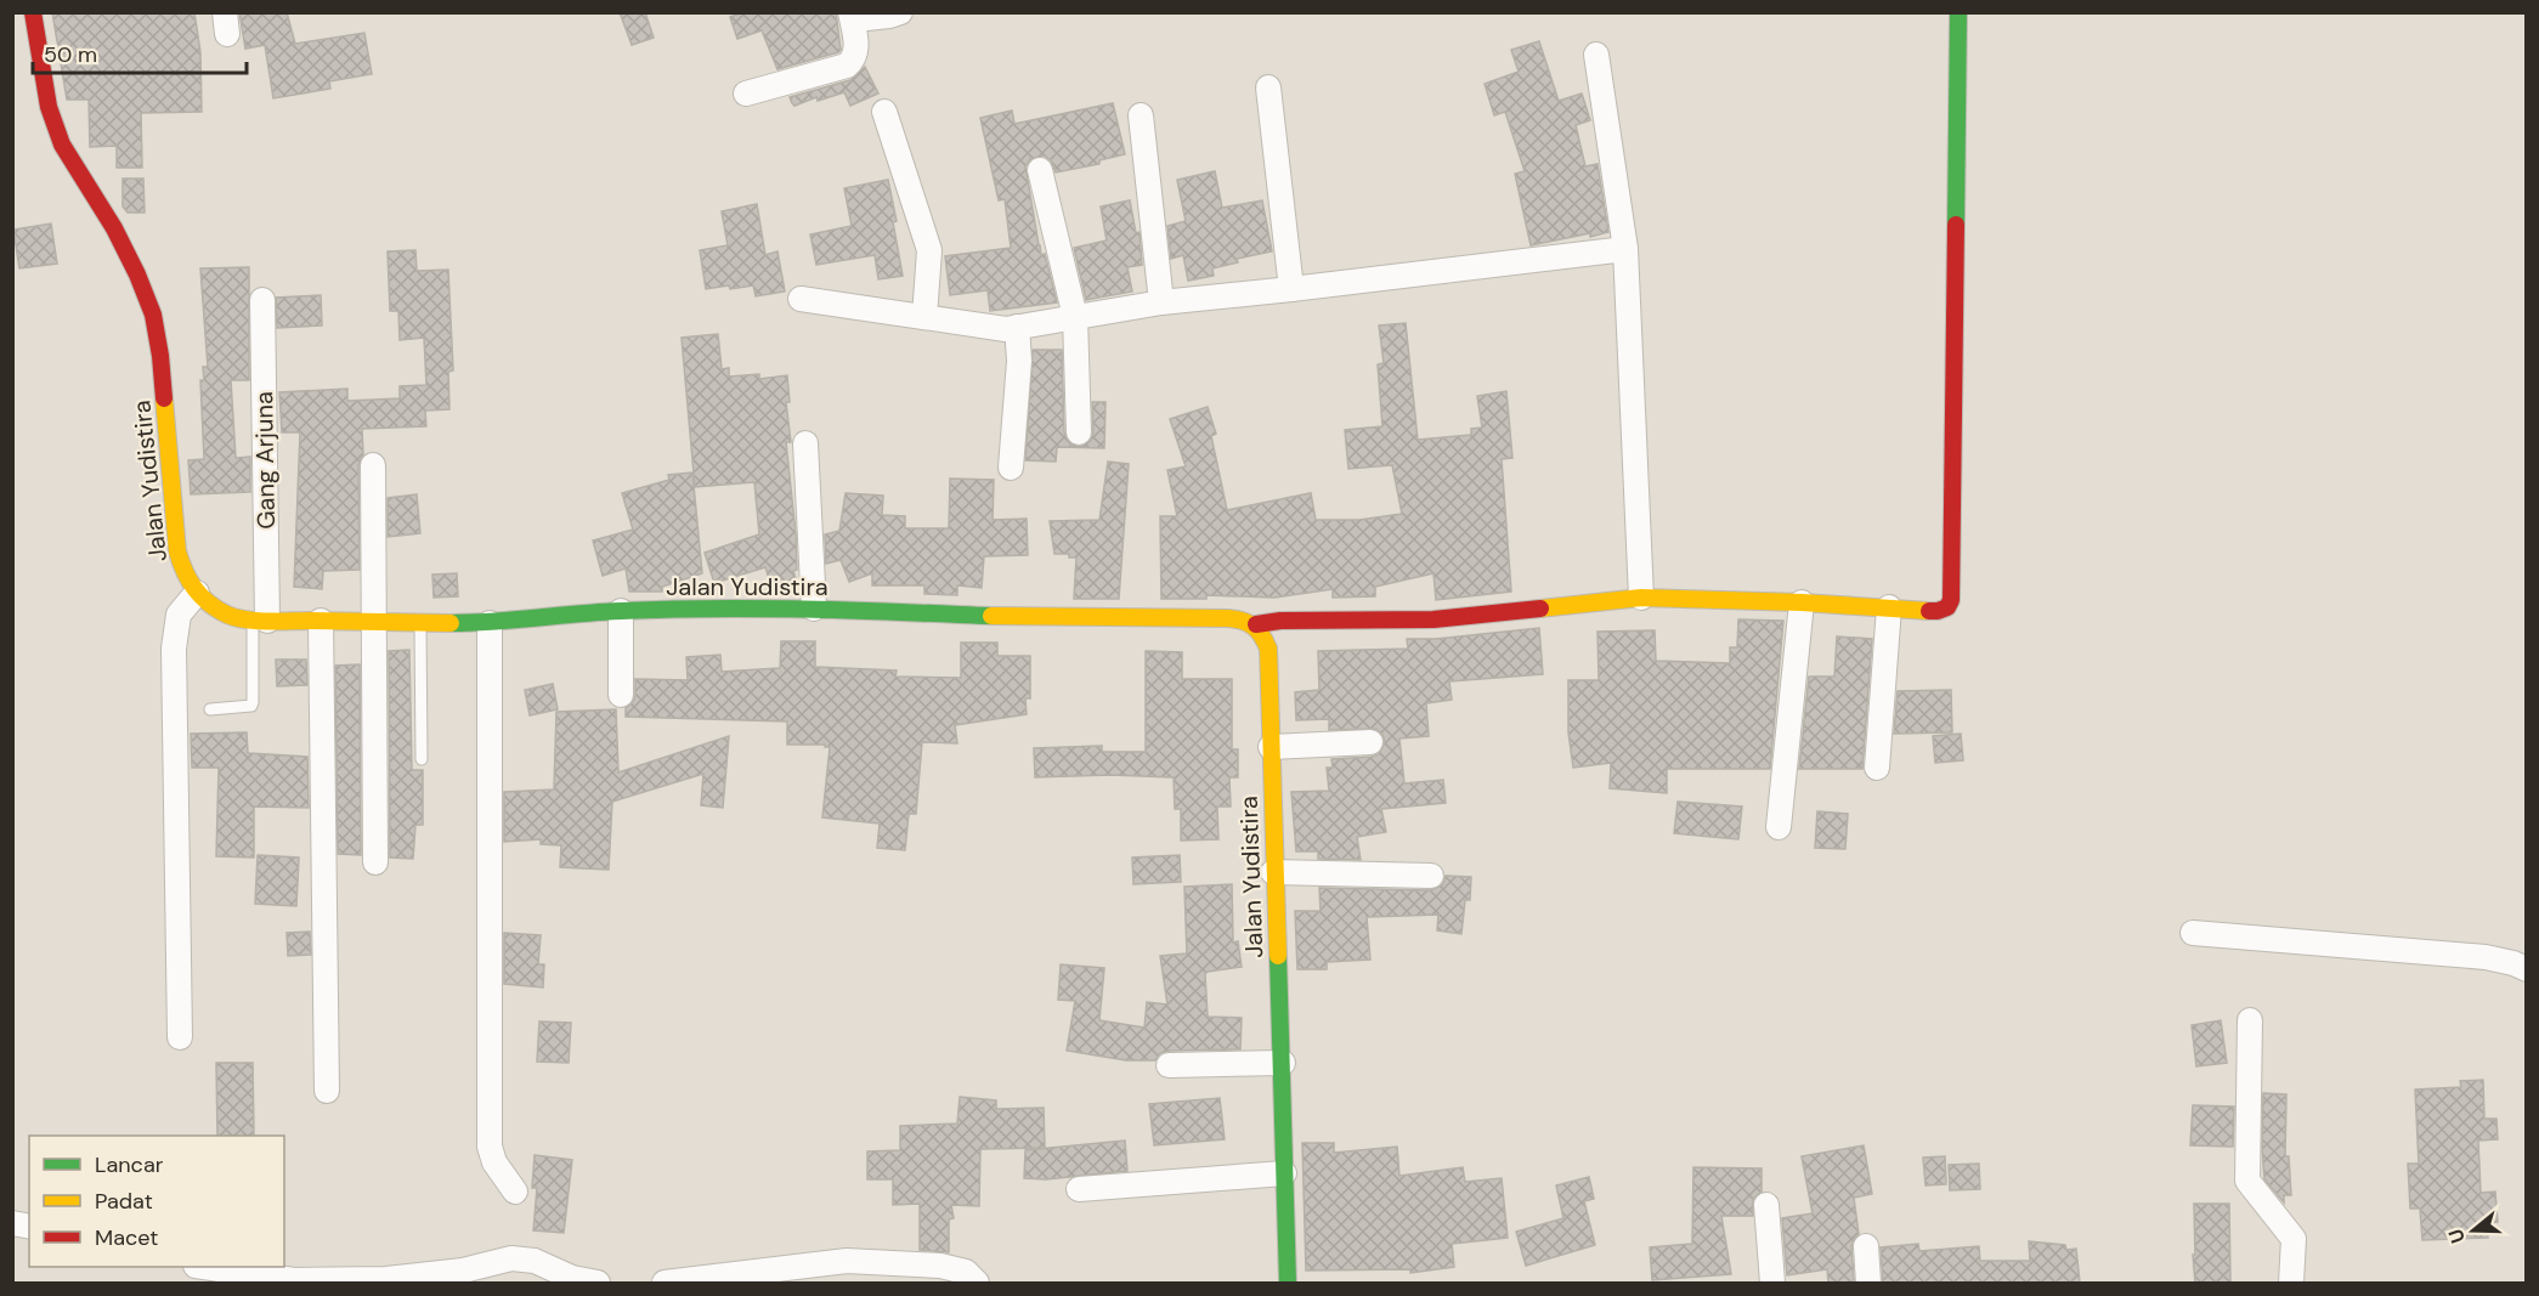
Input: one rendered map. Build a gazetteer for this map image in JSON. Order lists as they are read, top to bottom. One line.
{"streets":{"street":["Gang Arjuna","Jalan Yudistira"]},"crossings":[["Gang Arjuna","Jalan Yudistira"]],"legend":["Lancar","Padat","Macet"],"scale_bar":"50 m","north":"left"}
